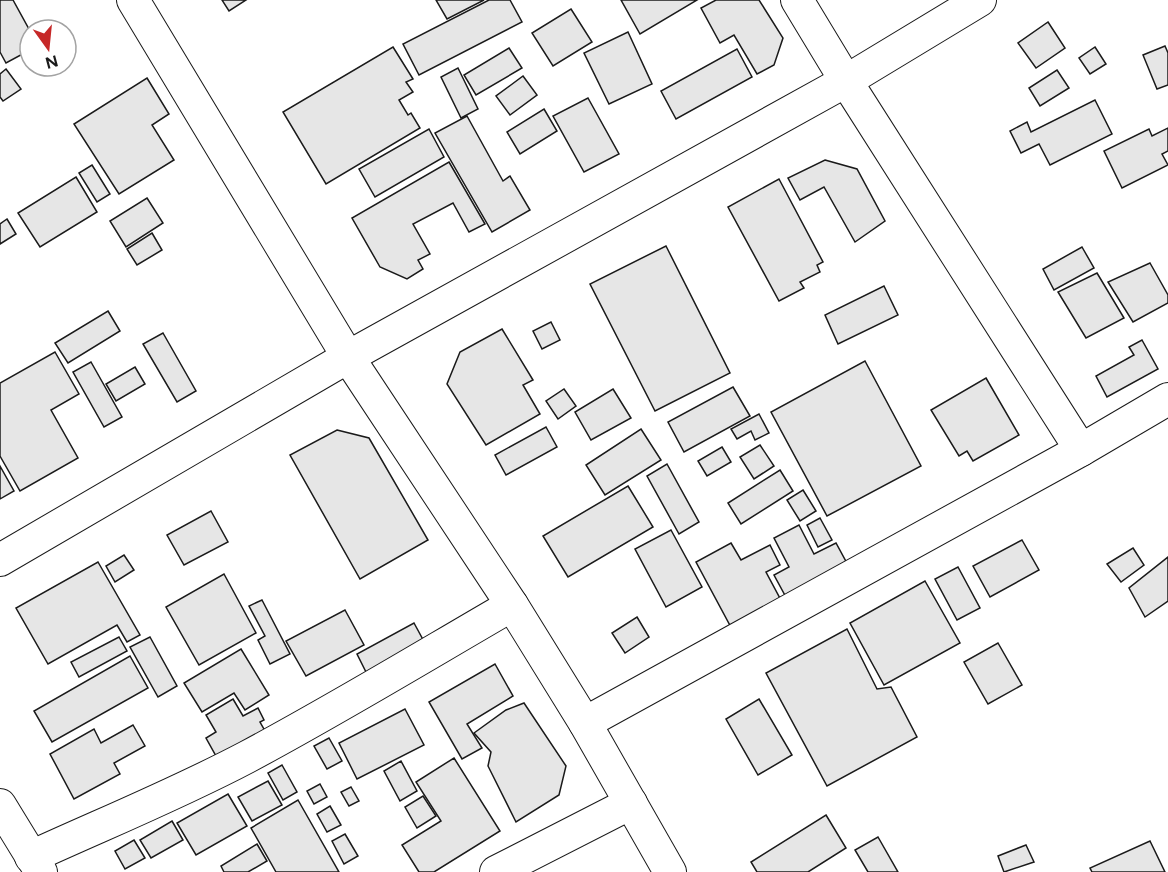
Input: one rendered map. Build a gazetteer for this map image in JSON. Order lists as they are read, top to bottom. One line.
{"north":"bottom"}
